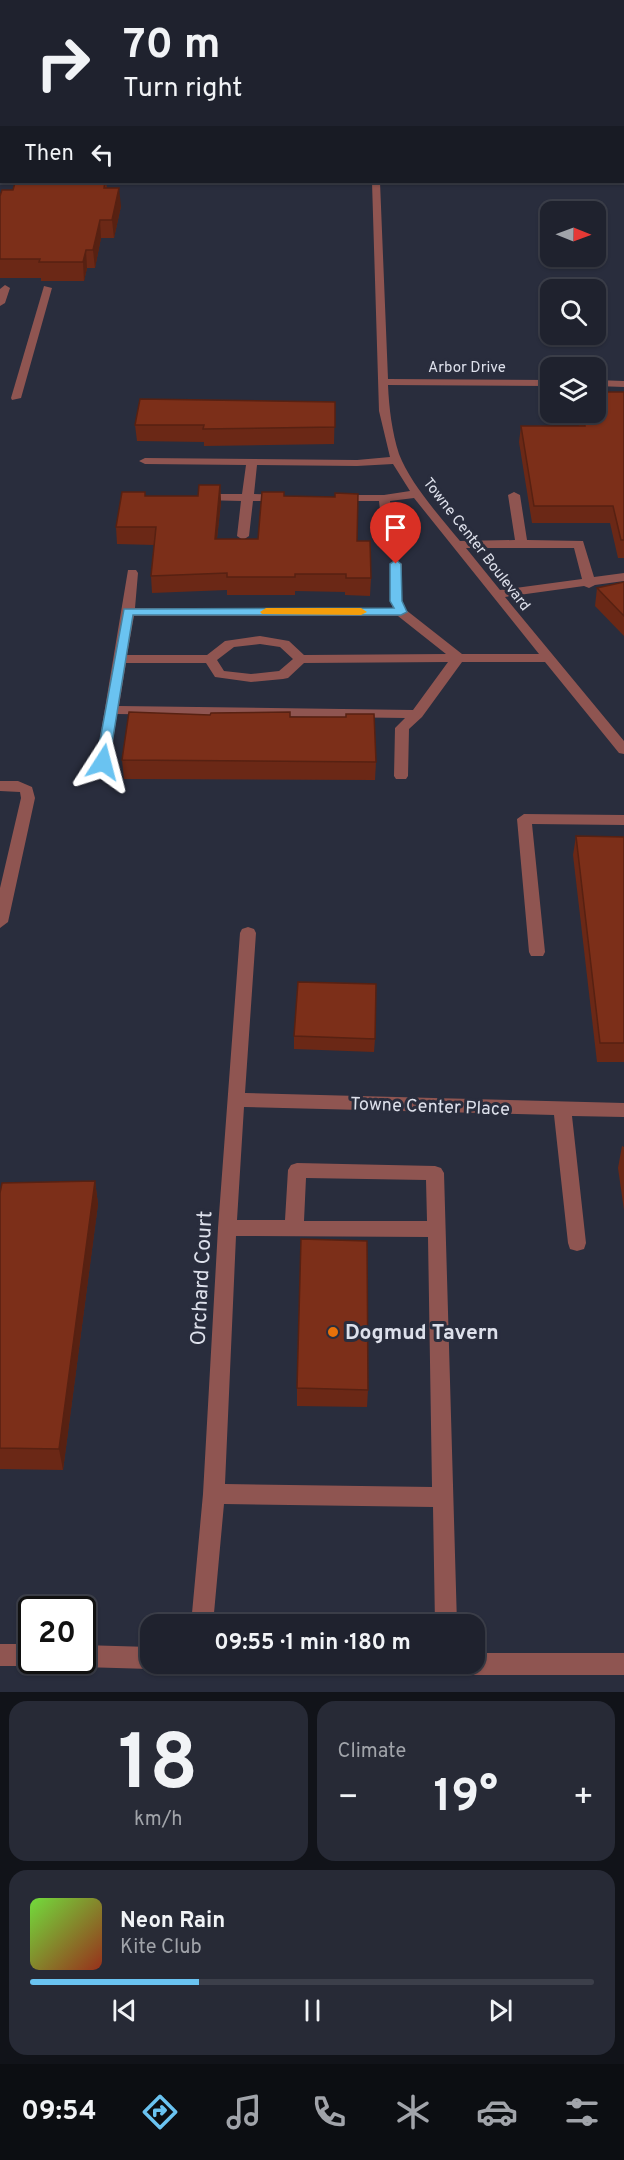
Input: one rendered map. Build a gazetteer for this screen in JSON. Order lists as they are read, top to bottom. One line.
{"streets":{"street":["Arbor Drive","Towne Center Boulevard","Towne Center Place","Orchard Court"]},"crossings":[["Arbor Drive","Towne Center Boulevard"],["Towne Center Place","Orchard Court"]],"places":["Dogmud Tavern"],"north":"right","page":{"turn":["70 m","Turn right"],"then":"Then","limit":"20","trip":"09:55 · 1 min · 180 m","tile":[["18","km/h"],"Climate"],"heat":["−","19°","+"],"song":["Neon Rain","Kite Club"],"tabs":"09:54"}}
